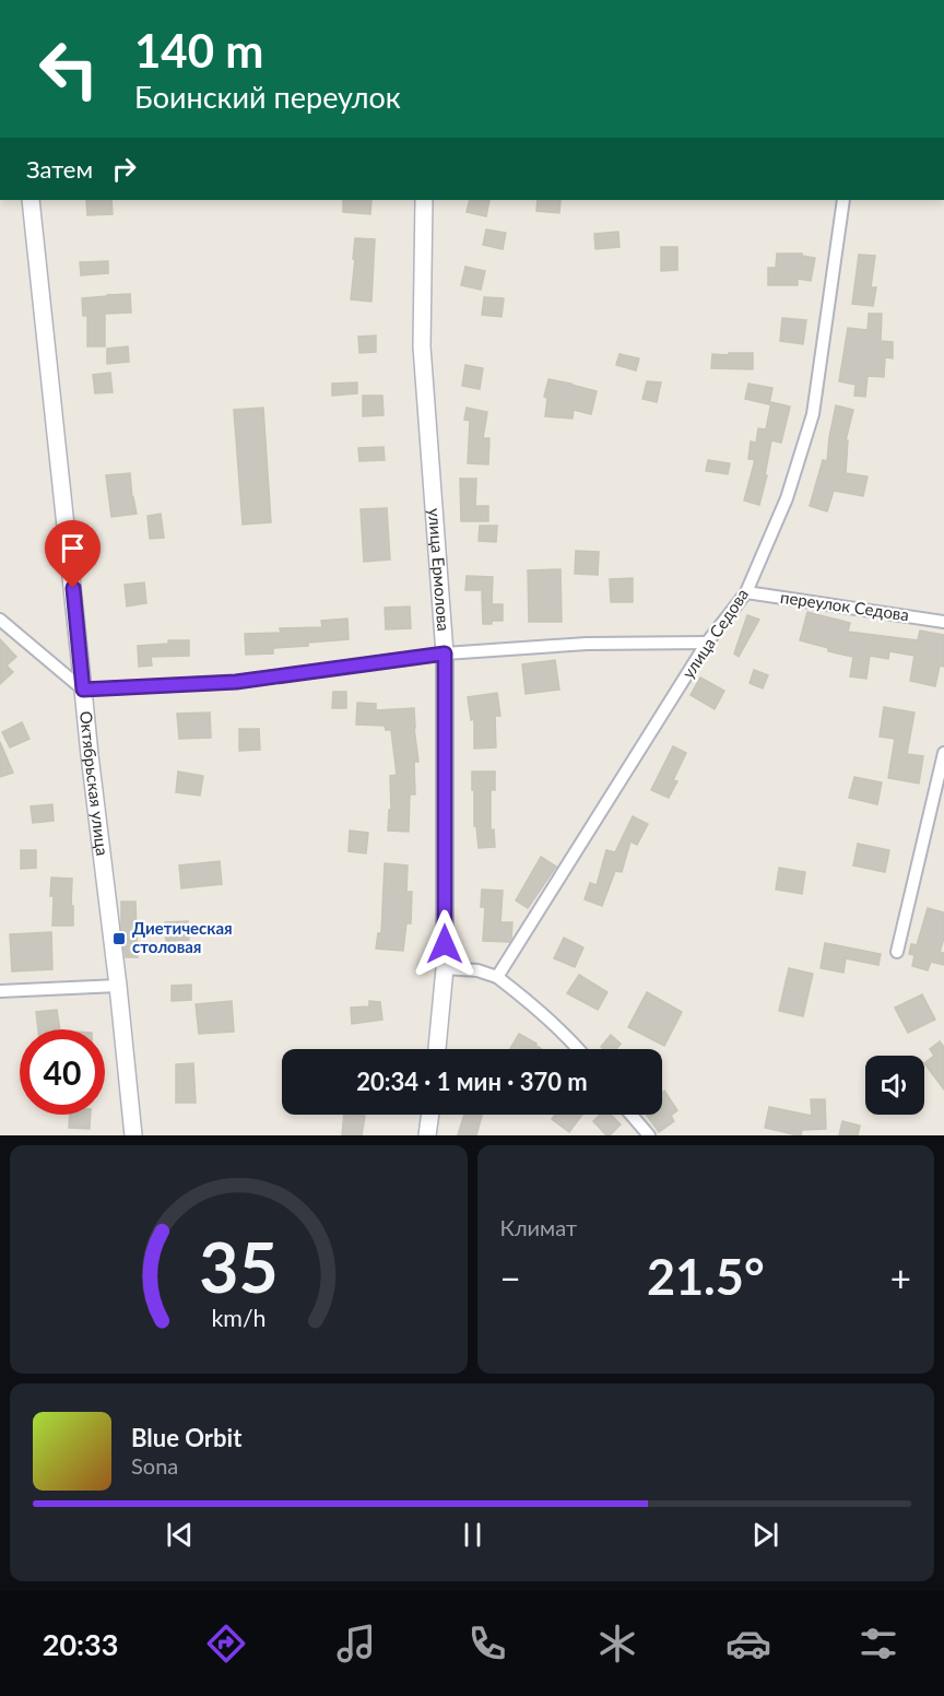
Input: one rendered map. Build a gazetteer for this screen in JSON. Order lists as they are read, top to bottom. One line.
{"streets":{"main road":["улица Ермолова","Октябрьская улица"],"street":["переулок Седова","улица Седова"]},"crossings":[["переулок Седова","улица Седова"]],"places":{"transit":["Диетическая столовая"]},"page":{"turn":["140 m","Боинский переулок"],"then":"Затем","limit":"40","trip":"20:34 · 1 мин · 370 m","tile":"Климат","heat":["−","21.5°","+"],"song":["Blue Orbit","Sona"],"tabs":"20:33","gauge":["35","km/h"]}}
